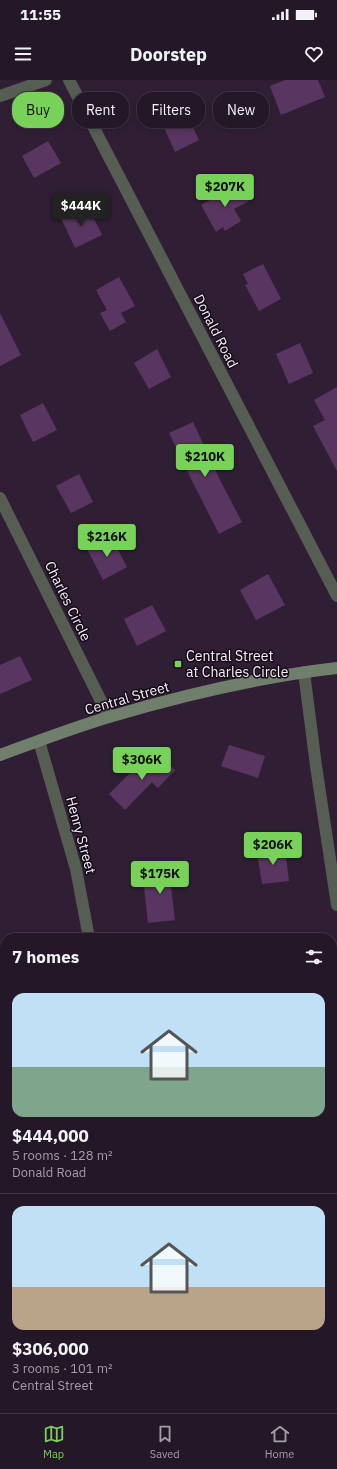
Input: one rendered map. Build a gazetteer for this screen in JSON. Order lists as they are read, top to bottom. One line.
{"streets":{"main road":["Central Street"],"street":["Donald Road","Charles Circle","Henry Street"]},"crossings":[["Charles Circle","Central Street"],["Central Street","Henry Street"]],"places":{"transit":["Central Street at Charles Circle"]},"page":{"status":"11:55","header":"Doorstep","chip":["Buy","Rent","Filters","New"],"price":["$207K","$444K","$210K","$216K","$306K","$206K","$175K"],"heading":"7 homes","list":[{"name":"$444,000","note":"5 rooms · 128 m² · Donald Road"},{"name":"$306,000","note":"3 rooms · 101 m² · Central Street"}],"tabs":["Map","Saved","Home"]}}
